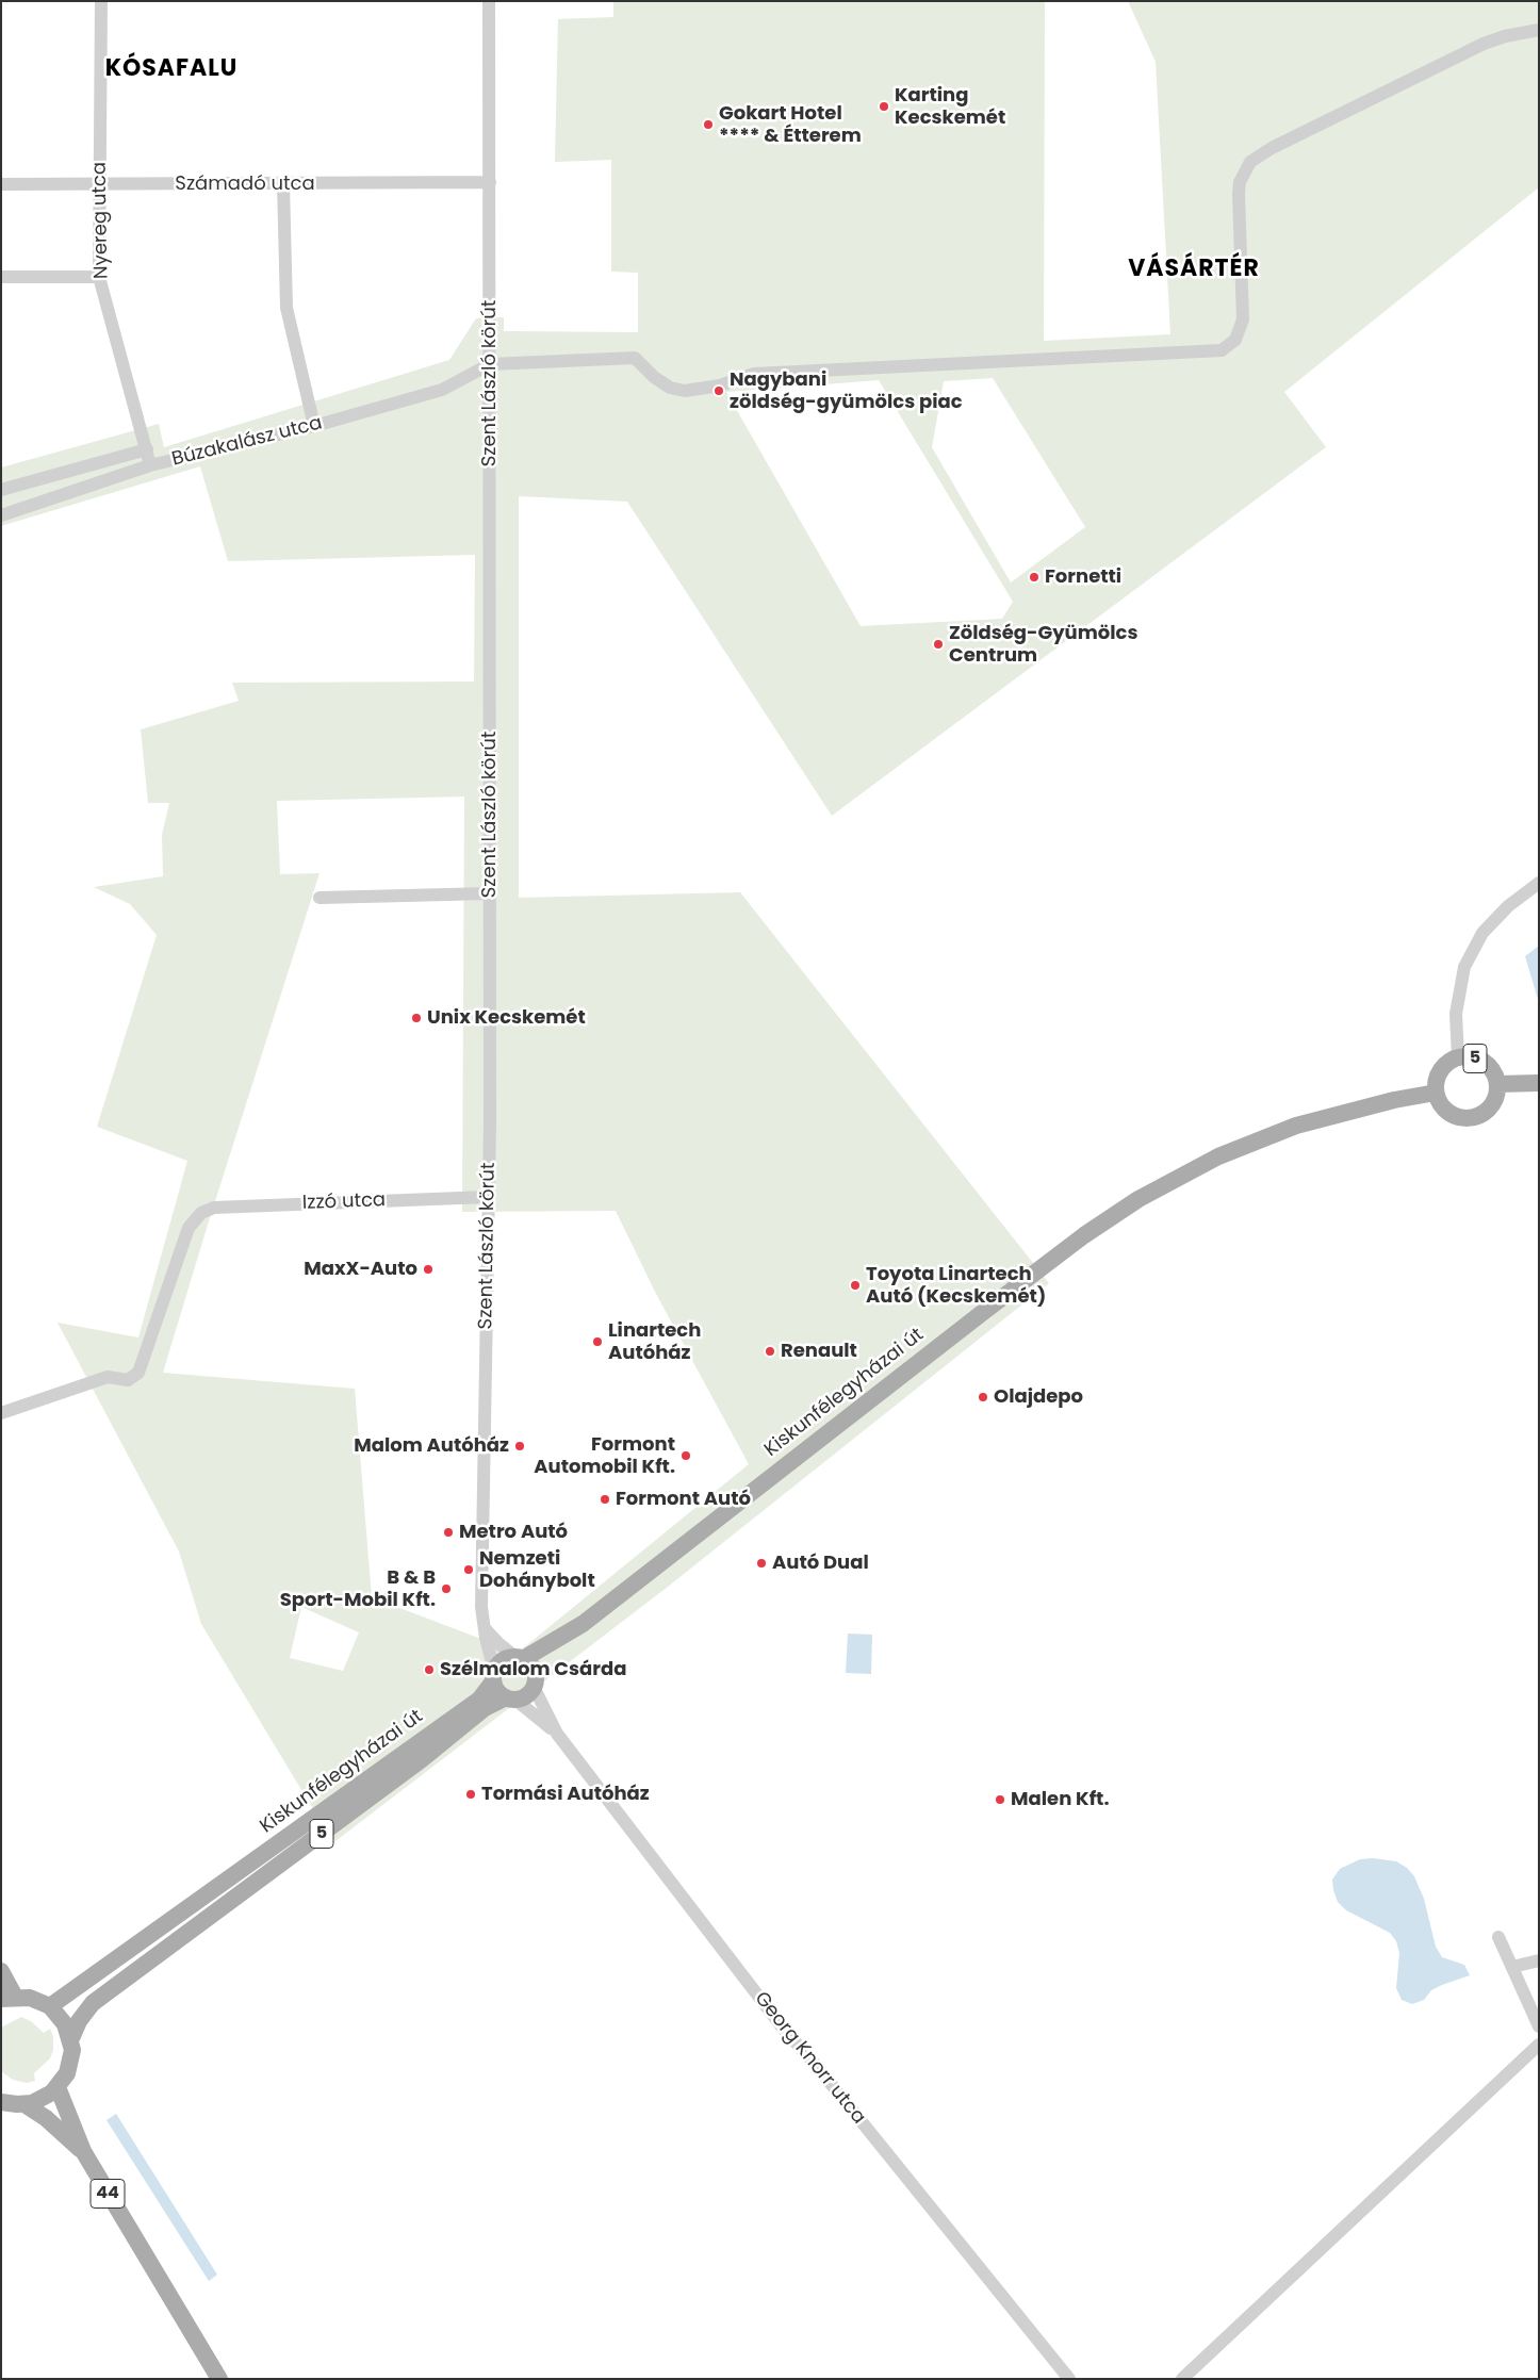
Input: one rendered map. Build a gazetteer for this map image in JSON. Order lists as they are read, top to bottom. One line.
{"streets":{"main road":["5","Kiskunfélegyházai út","44"],"street":["Számadó utca","Nyereg utca","Szent László körút","Búzakalász utca","Izzó utca","Georg Knorr utca"]},"crossings":[["Számadó utca","Nyereg utca"],["Számadó utca","Szent László körút"],["Nyereg utca","Búzakalász utca"],["Szent László körút","Búzakalász utca"],["Szent László körút","5"],["Szent László körút","Izzó utca"],["Szent László körút","Kiskunfélegyházai út"],["Szent László körút","Georg Knorr utca"],["5","Kiskunfélegyházai út"],["5","Georg Knorr utca"],["5","44"],["Kiskunfélegyházai út","Georg Knorr utca"]],"districts":["KÓSAFALU","VÁSÁRTÉR"],"places":["Karting Kecskemét","Gokart Hotel **** & Étterem","Nagybani zöldség-gyümölcs piac","Fornetti","Zöldség-Gyümölcs Centrum","Unix Kecskemét","MaxX-Auto","Toyota Linartech Autó (Kecskemét)","Linartech Autóház","Renault","Olajdepo","Malom Autóház","Formont Automobil Kft.","Formont Autó","Metro Autó","Autó Dual","Nemzeti Dohánybolt","B & B Sport-Mobil Kft.","Szélmalom Csárda","Tormási Autóház","Malen Kft."]}
